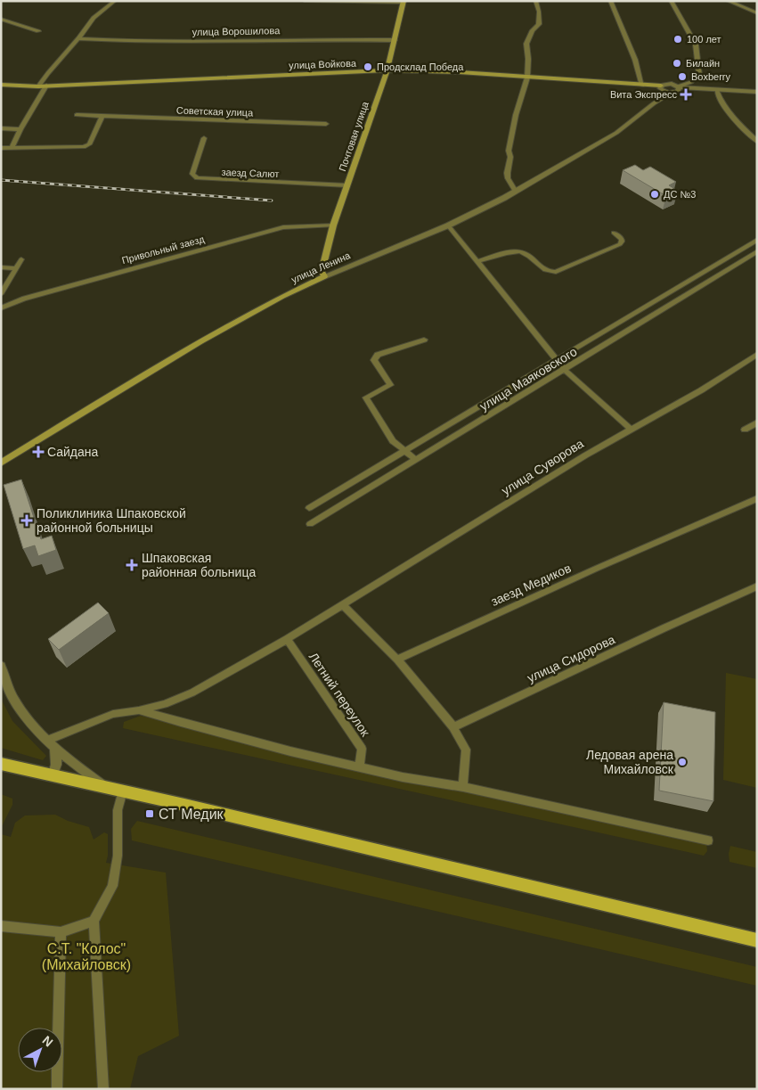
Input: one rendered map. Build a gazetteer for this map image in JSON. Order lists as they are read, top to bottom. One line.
{"streets":{"main road":["улица Войкова","Почтовая улица","улица Ленина"],"street":["улица Ворошилова","Советская улица","заезд Салют","Привольный заезд","улица Маяковского","улица Суворова","заезд Медиков","улица Сидорова","Летний переулок"]},"crossings":[["улица Ворошилова","Почтовая улица"],["улица Войкова","Почтовая улица"],["улица Войкова","улица Ленина"],["Почтовая улица","заезд Салют"],["Почтовая улица","Привольный заезд"],["Почтовая улица","улица Ленина"]],"parks":["С.Т. \"Колос\" (Михайловск)"],"places":{"other":["100 лет","Билайн","Продсклад Победа","Boxberry","ДС №3","Ледовая арена Михайловск"],"health":["Вита Экспресс","Сайдана","Поликлиника Шпаковской районной больницы","Шпаковская районная больница"],"transit":["СТ Медик"]},"north":"top right"}
